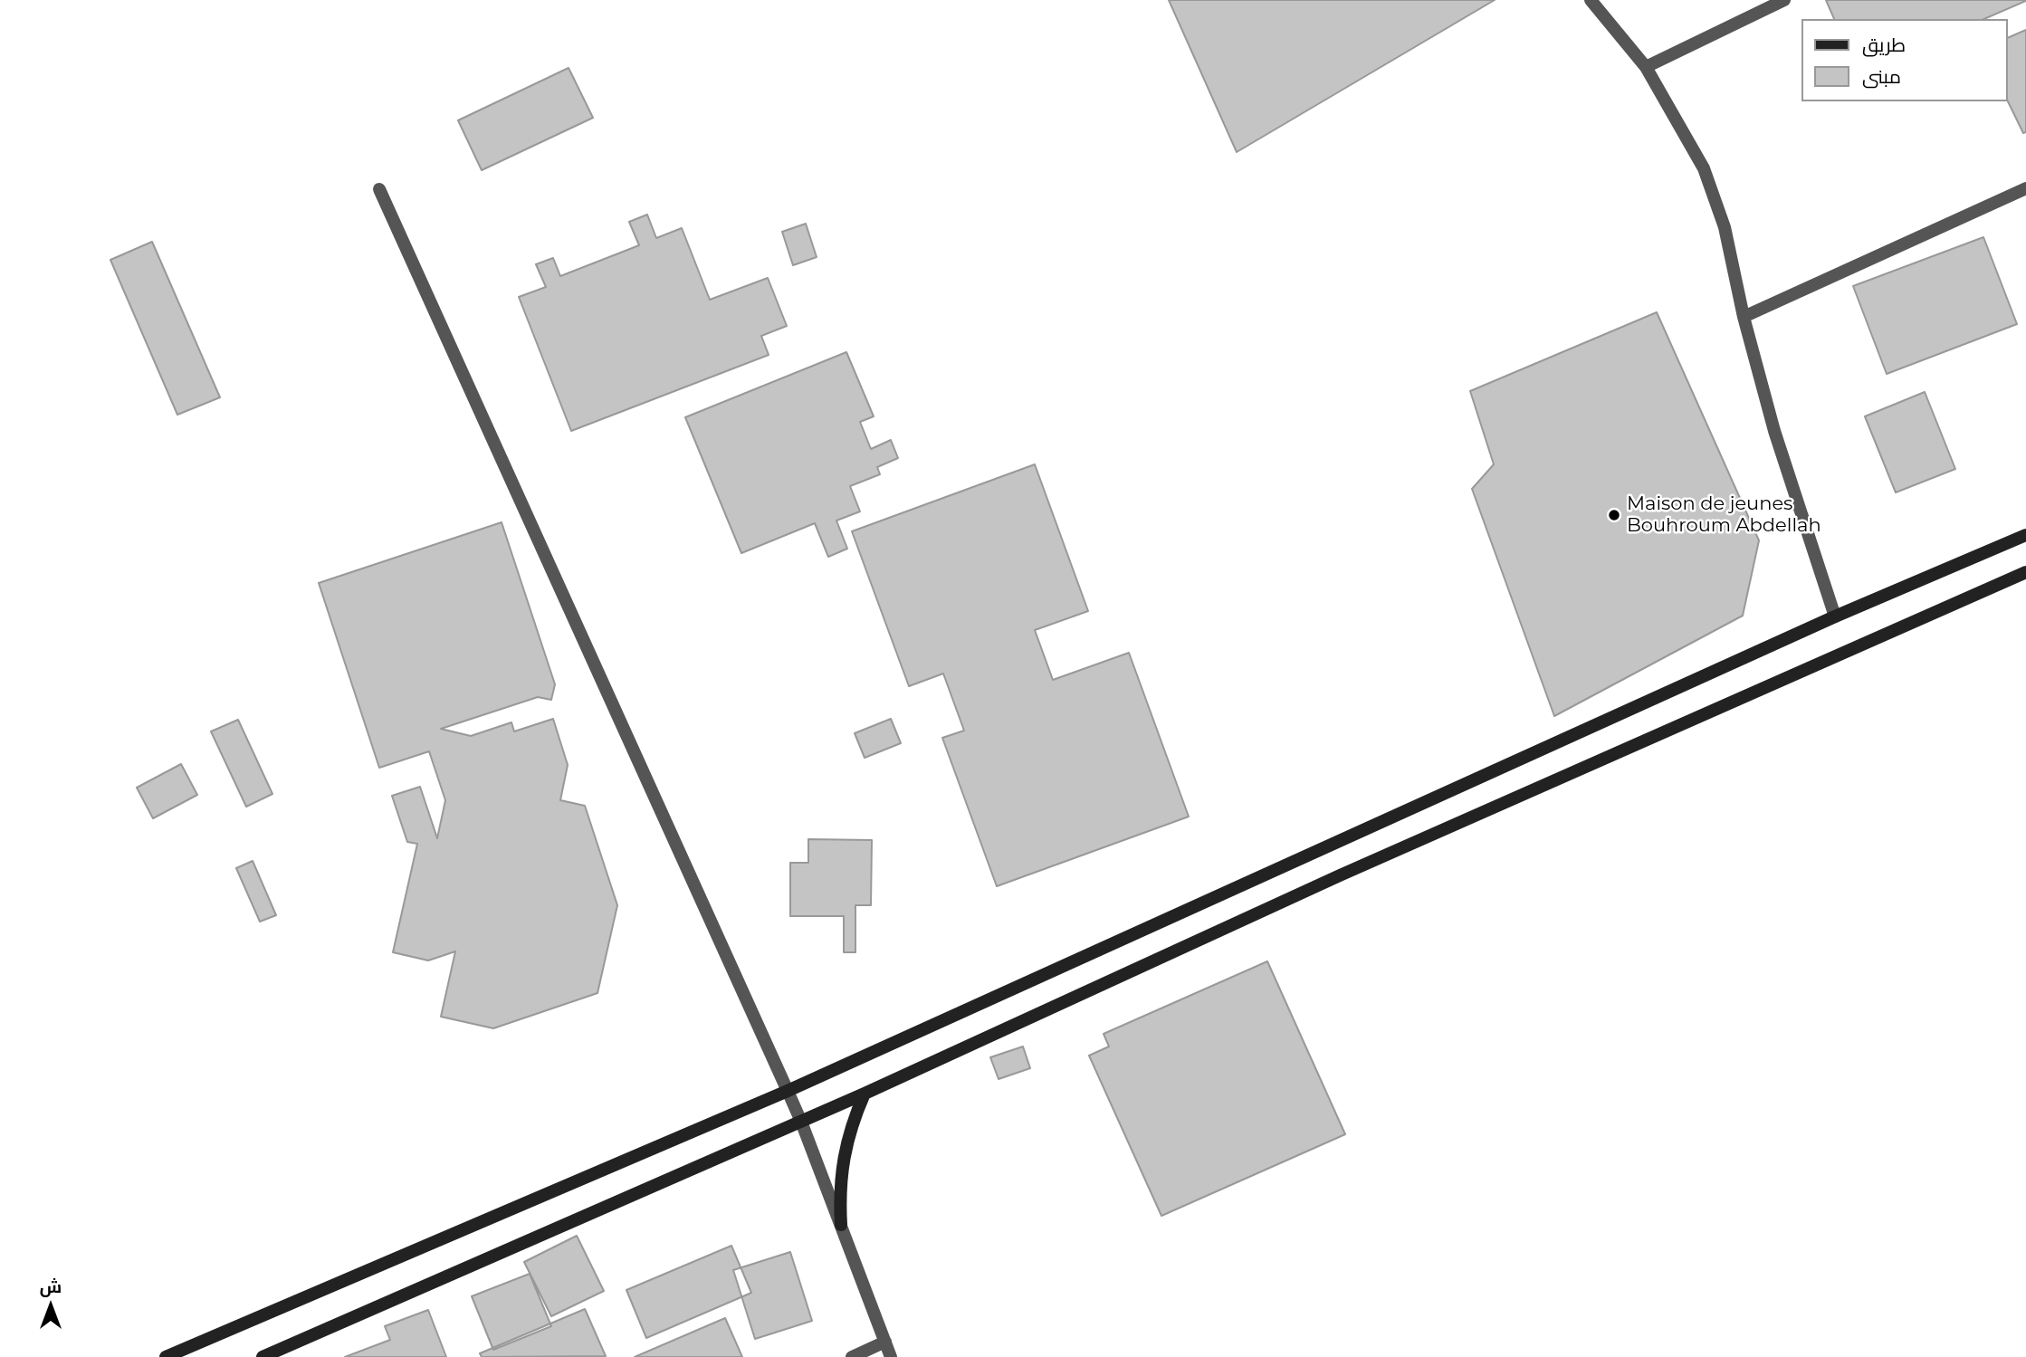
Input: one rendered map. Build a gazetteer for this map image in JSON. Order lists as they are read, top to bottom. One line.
{"places":["Maison de jeunes Bouhroum Abdellah"],"legend":["طريق","مبنى"],"north":"top"}
